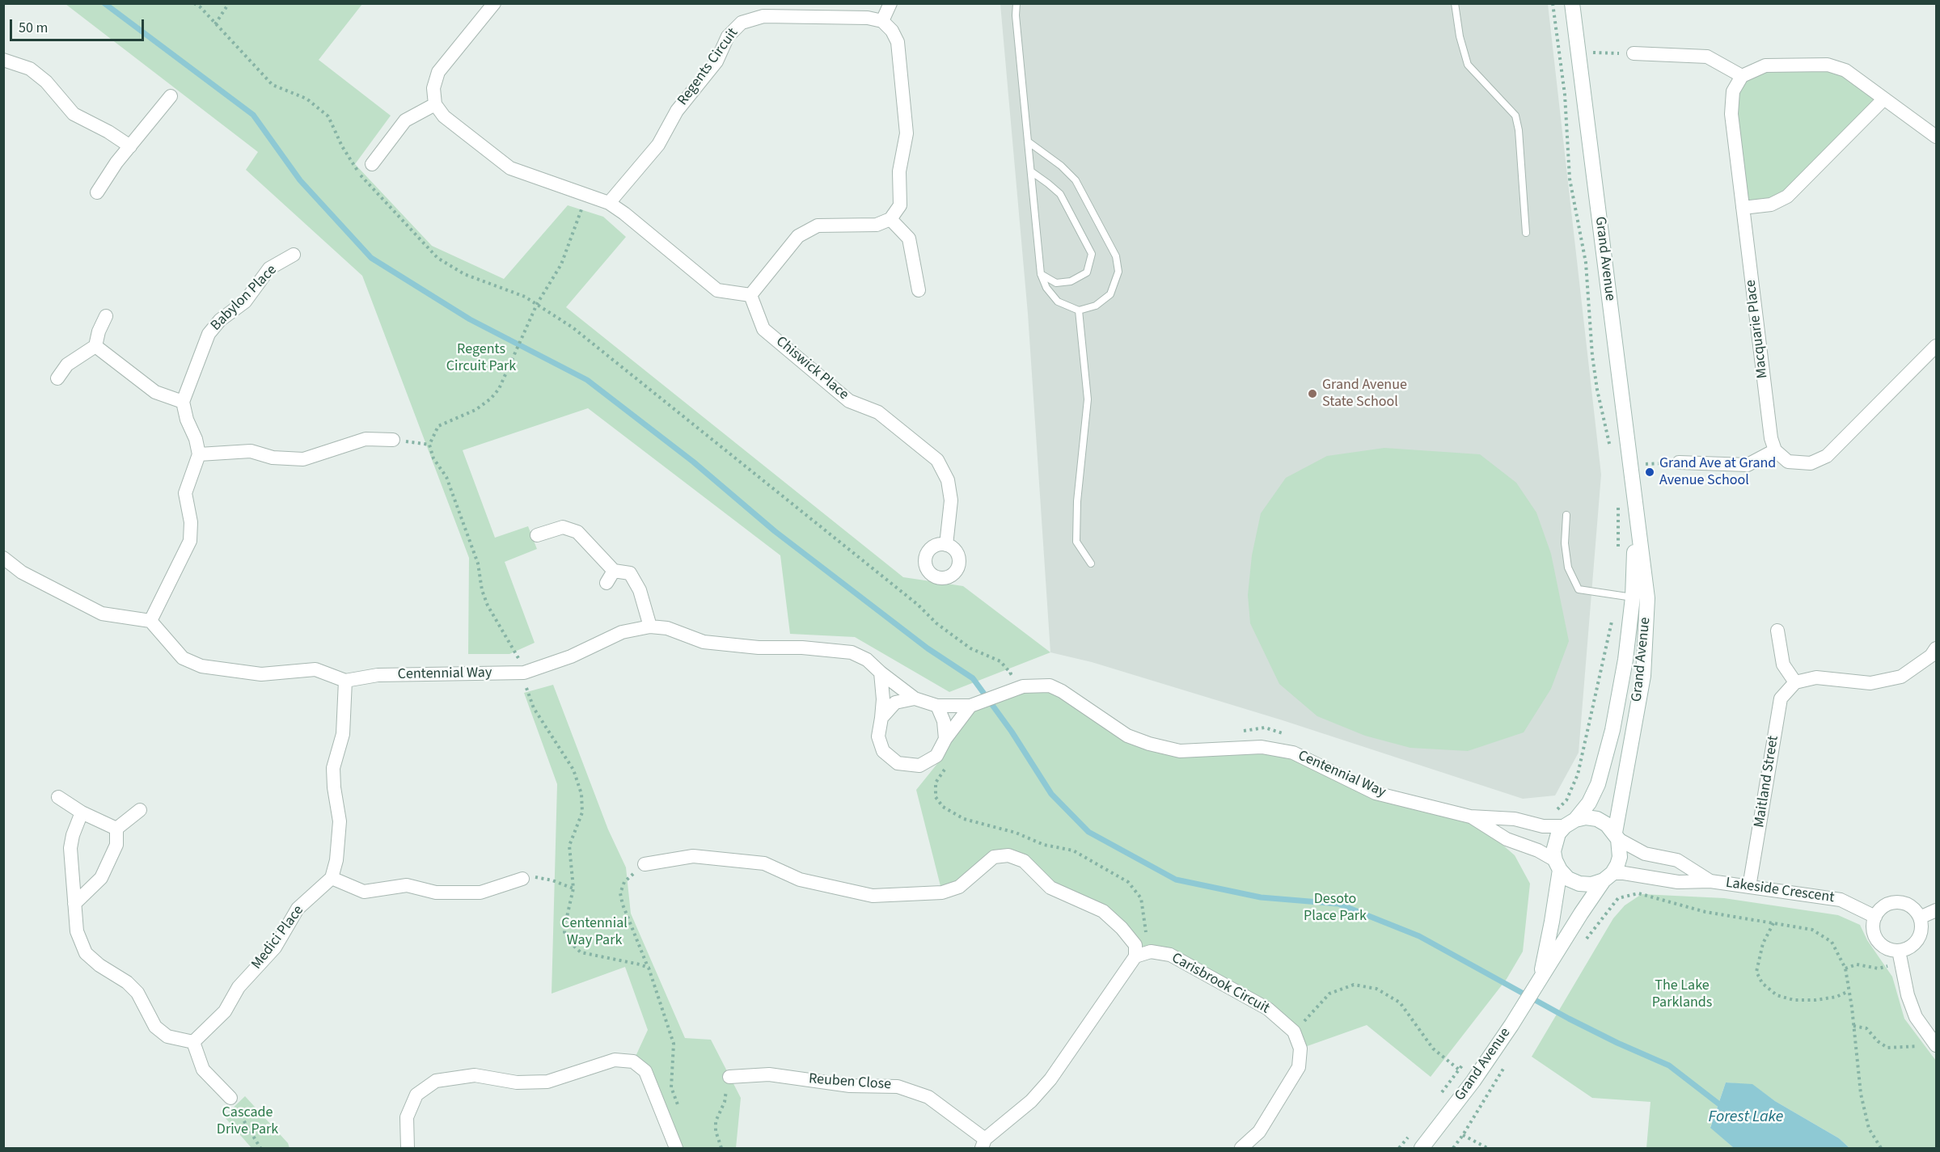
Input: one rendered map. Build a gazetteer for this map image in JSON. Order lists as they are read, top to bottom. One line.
{"streets":{"street":["Regents Circuit","Grand Avenue","Babylon Place","Macquarie Place","Chiswick Place","Centennial Way","Maitland Street","Lakeside Crescent","Medici Place","Carisbrook Circuit","Reuben Close"]},"crossings":[["Grand Avenue","Centennial Way"],["Grand Avenue","Lakeside Crescent"],["Centennial Way","Lakeside Crescent"],["Maitland Street","Lakeside Crescent"]],"water":["Forest Lake"],"parks":["Regents Circuit Park","Desoto Place Park","Centennial Way Park","The Lake Parklands","Cascade Drive Park"],"places":["Grand Avenue State School","Grand Ave at Grand Avenue School"],"scale_bar":"50 m"}
